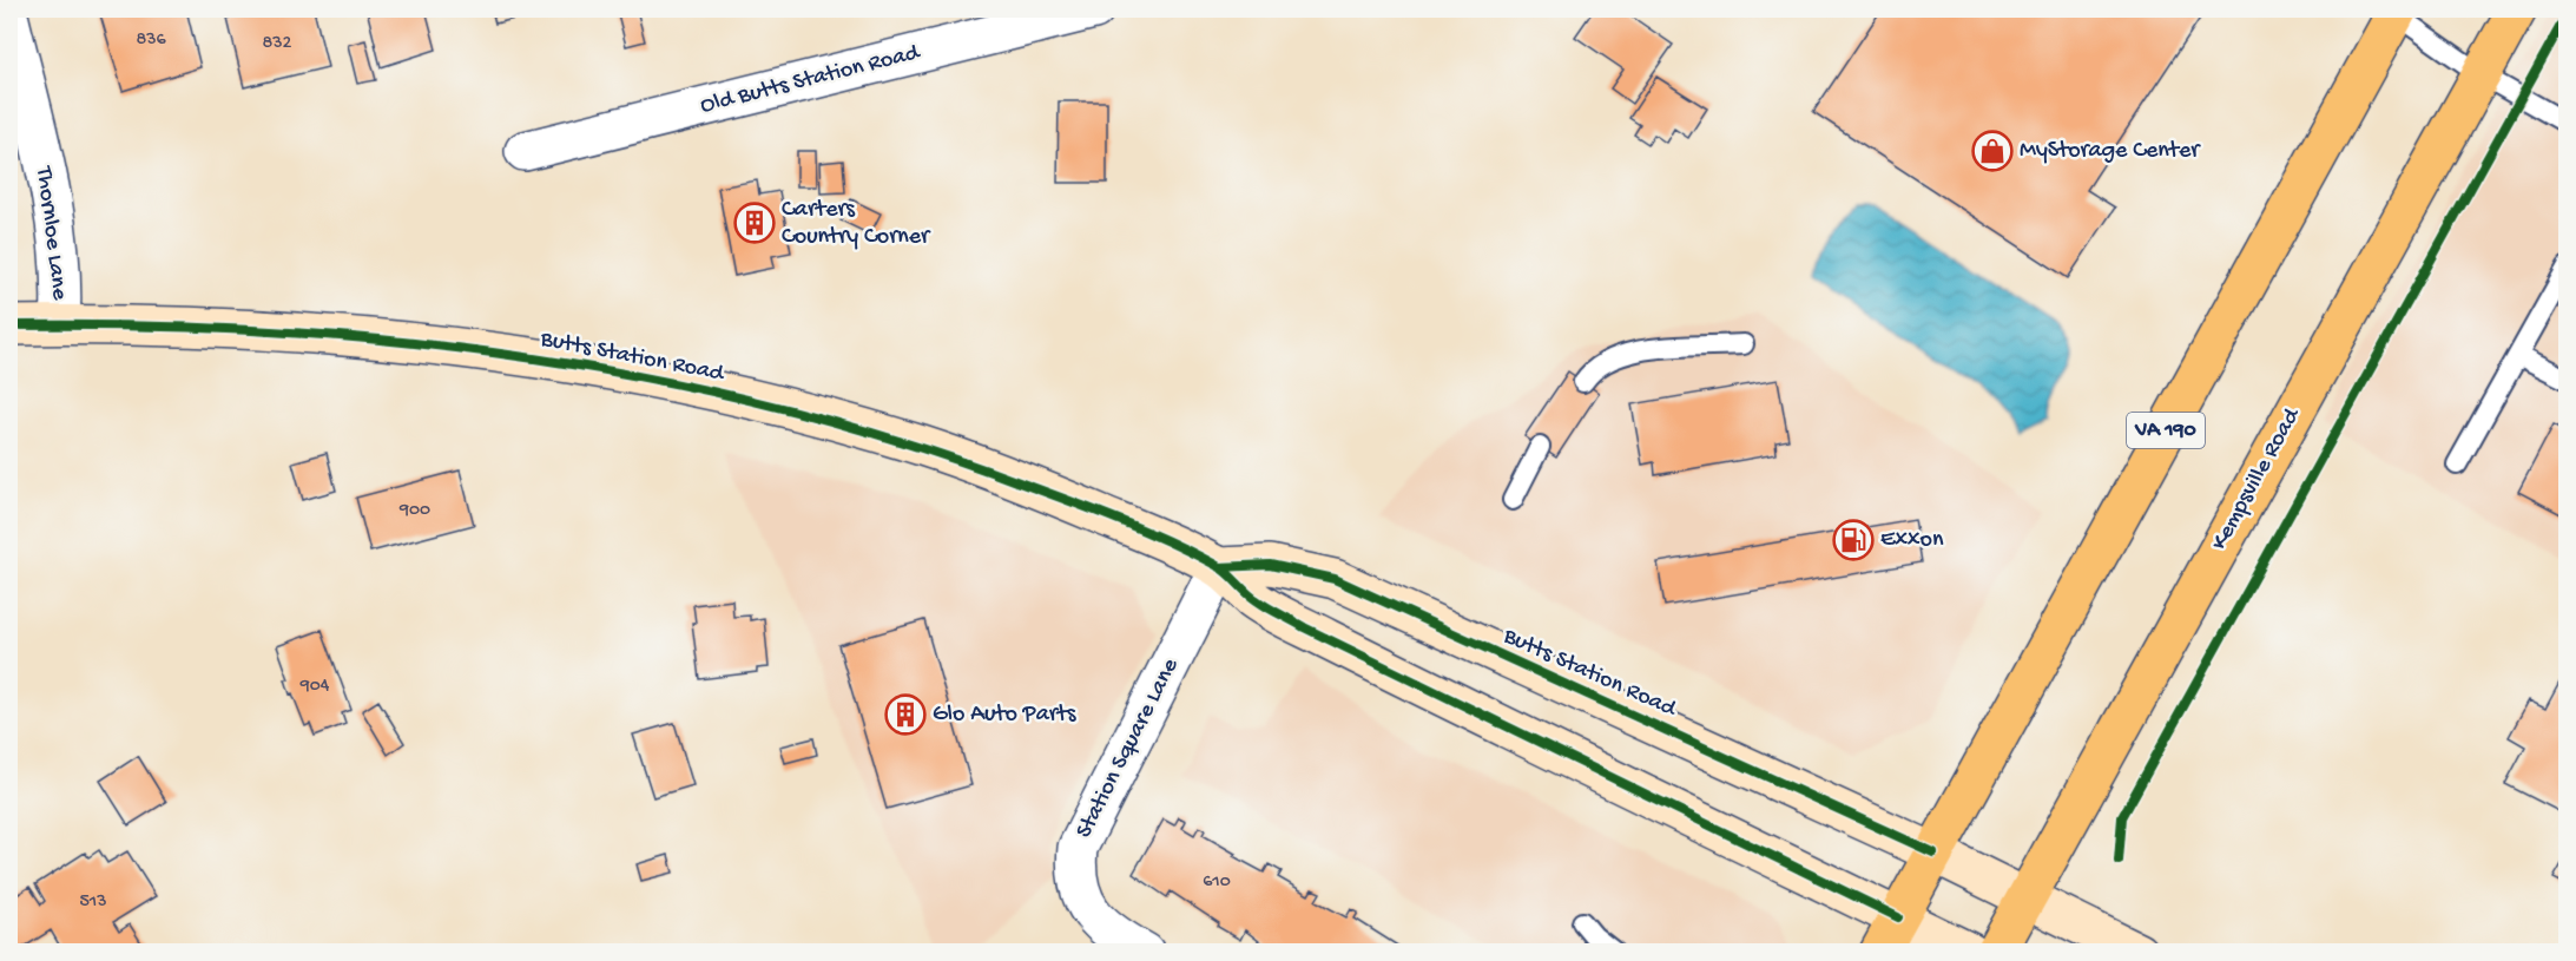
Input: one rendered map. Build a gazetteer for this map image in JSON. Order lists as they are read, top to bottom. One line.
{"streets":{"main road":["Butts Station Road","VA 190","Kempsville Road"],"street":["Old Butts Station Road","Thornloe Lane","Station Square Lane"]},"crossings":[["Thornloe Lane","Butts Station Road"],["Butts Station Road","VA 190"],["Butts Station Road","Kempsville Road"],["Butts Station Road","Station Square Lane"]],"places":{"shop":["MyStorage Center"],"building":["Carters Country Corner","Glo Auto Parts"],"fuel station":["Exxon"]},"house_numbers":["836","832","900","904","610","513"]}
